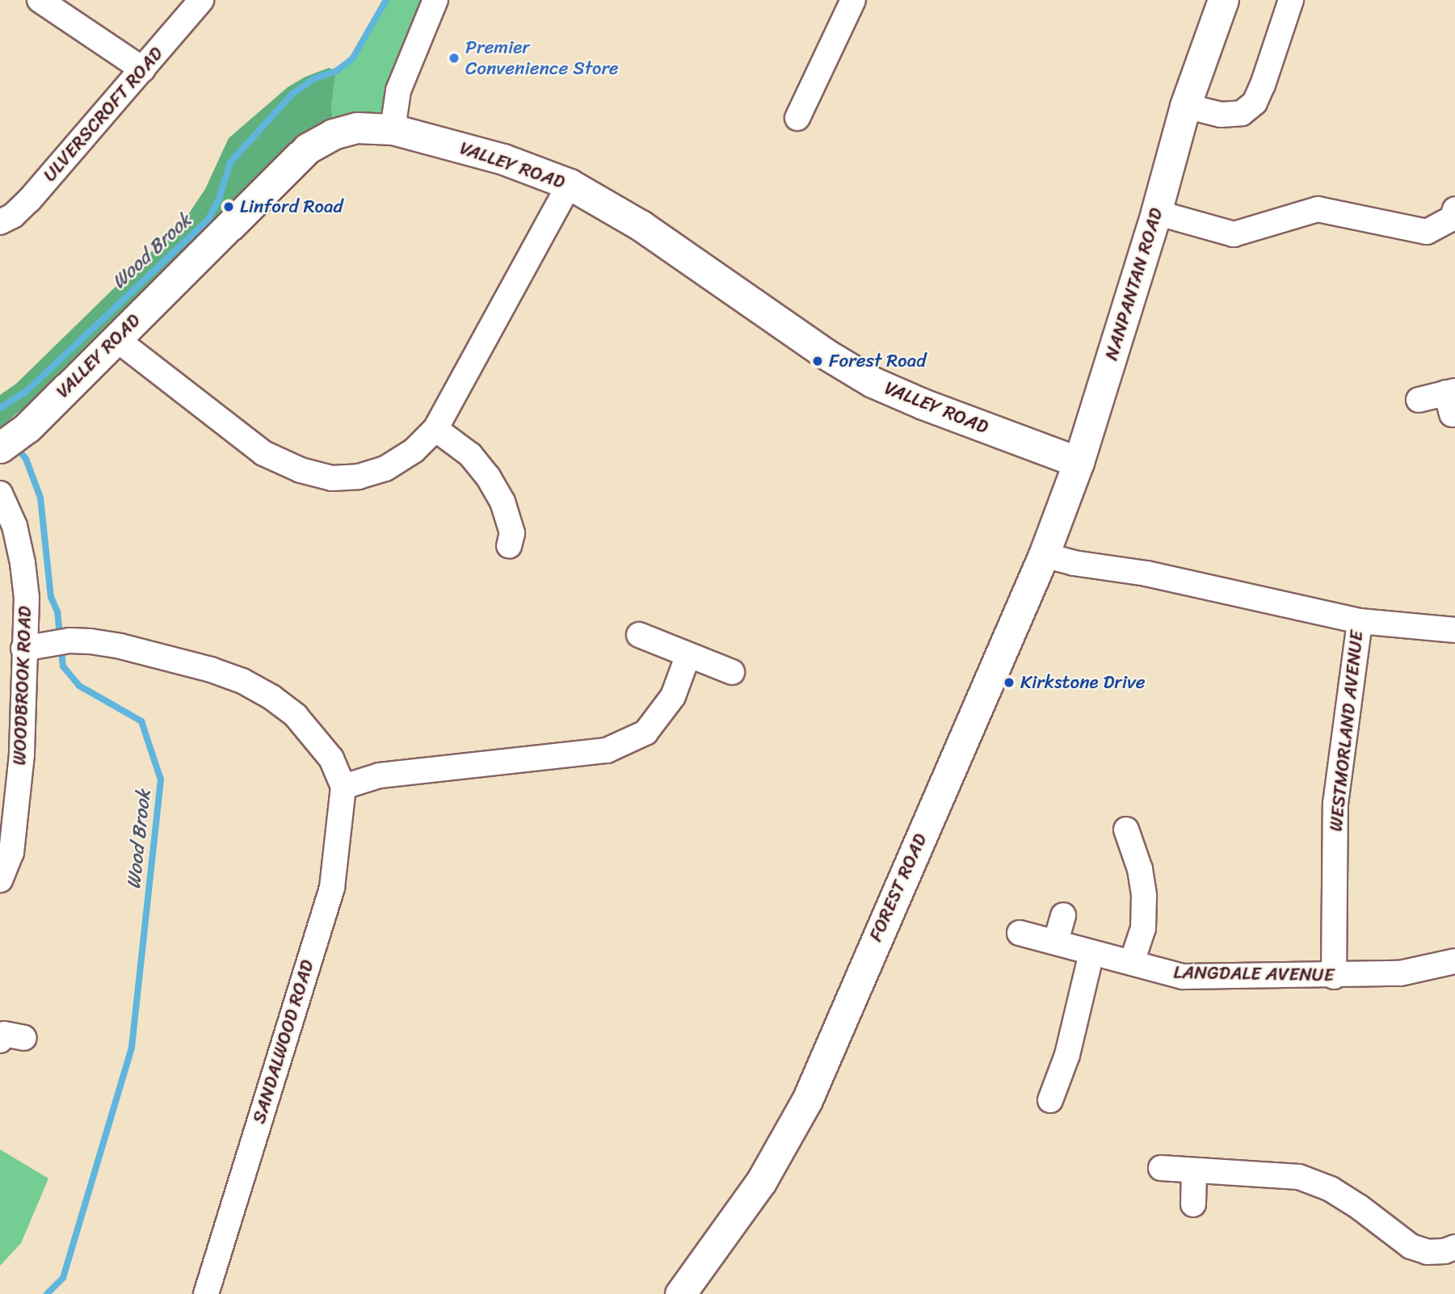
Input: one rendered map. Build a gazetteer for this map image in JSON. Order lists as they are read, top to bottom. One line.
{"streets":{"street":["ULVERSCROFT ROAD","VALLEY ROAD","NANPANTAN ROAD","WOODBROOK ROAD","WESTMORLAND AVENUE","FOREST ROAD","LANGDALE AVENUE","SANDALWOOD ROAD"]},"crossings":[["VALLEY ROAD","NANPANTAN ROAD"],["VALLEY ROAD","FOREST ROAD"],["NANPANTAN ROAD","FOREST ROAD"],["WOODBROOK ROAD","SANDALWOOD ROAD"],["WESTMORLAND AVENUE","LANGDALE AVENUE"]],"water":["Wood Brook"],"places":["Premier Convenience Store","Linford Road","Forest Road","Kirkstone Drive"]}
